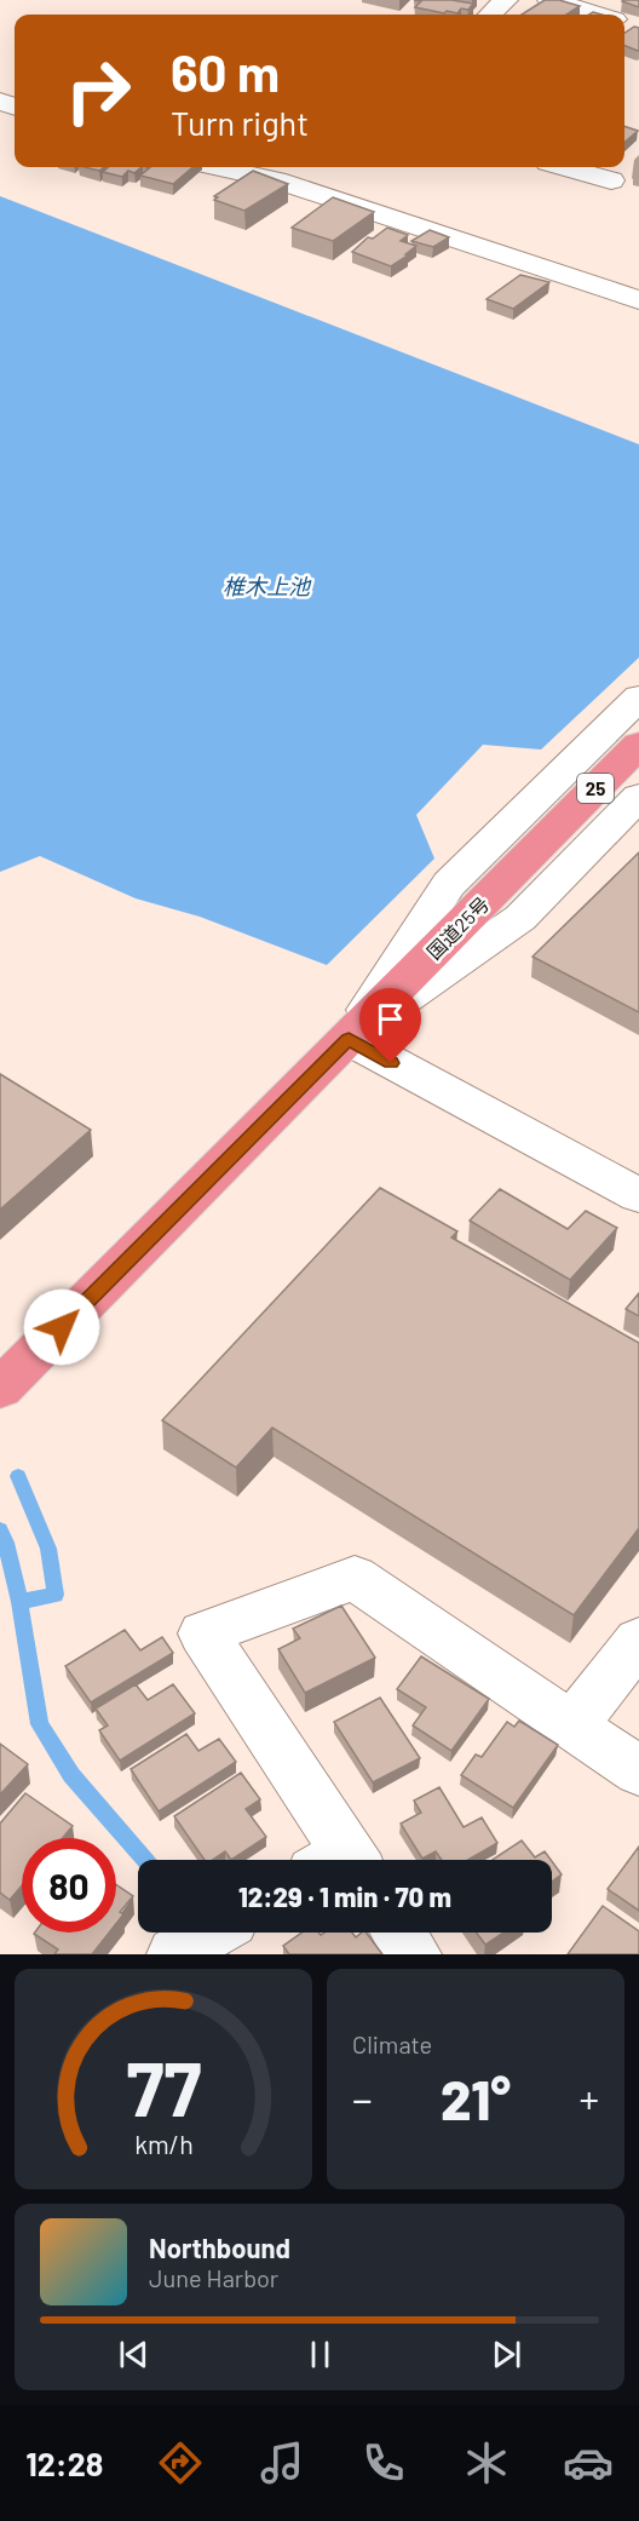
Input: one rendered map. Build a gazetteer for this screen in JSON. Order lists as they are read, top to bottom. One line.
{"streets":{"highway":["25","国道25号"]},"water":["椎木上池"],"page":{"turn":["60 m","Turn right"],"limit":"80","trip":"12:29 · 1 min · 70 m","tile":"Climate","heat":["−","21°","+"],"song":["Northbound","June Harbor"],"tabs":"12:28","gauge":["77","km/h"]}}
